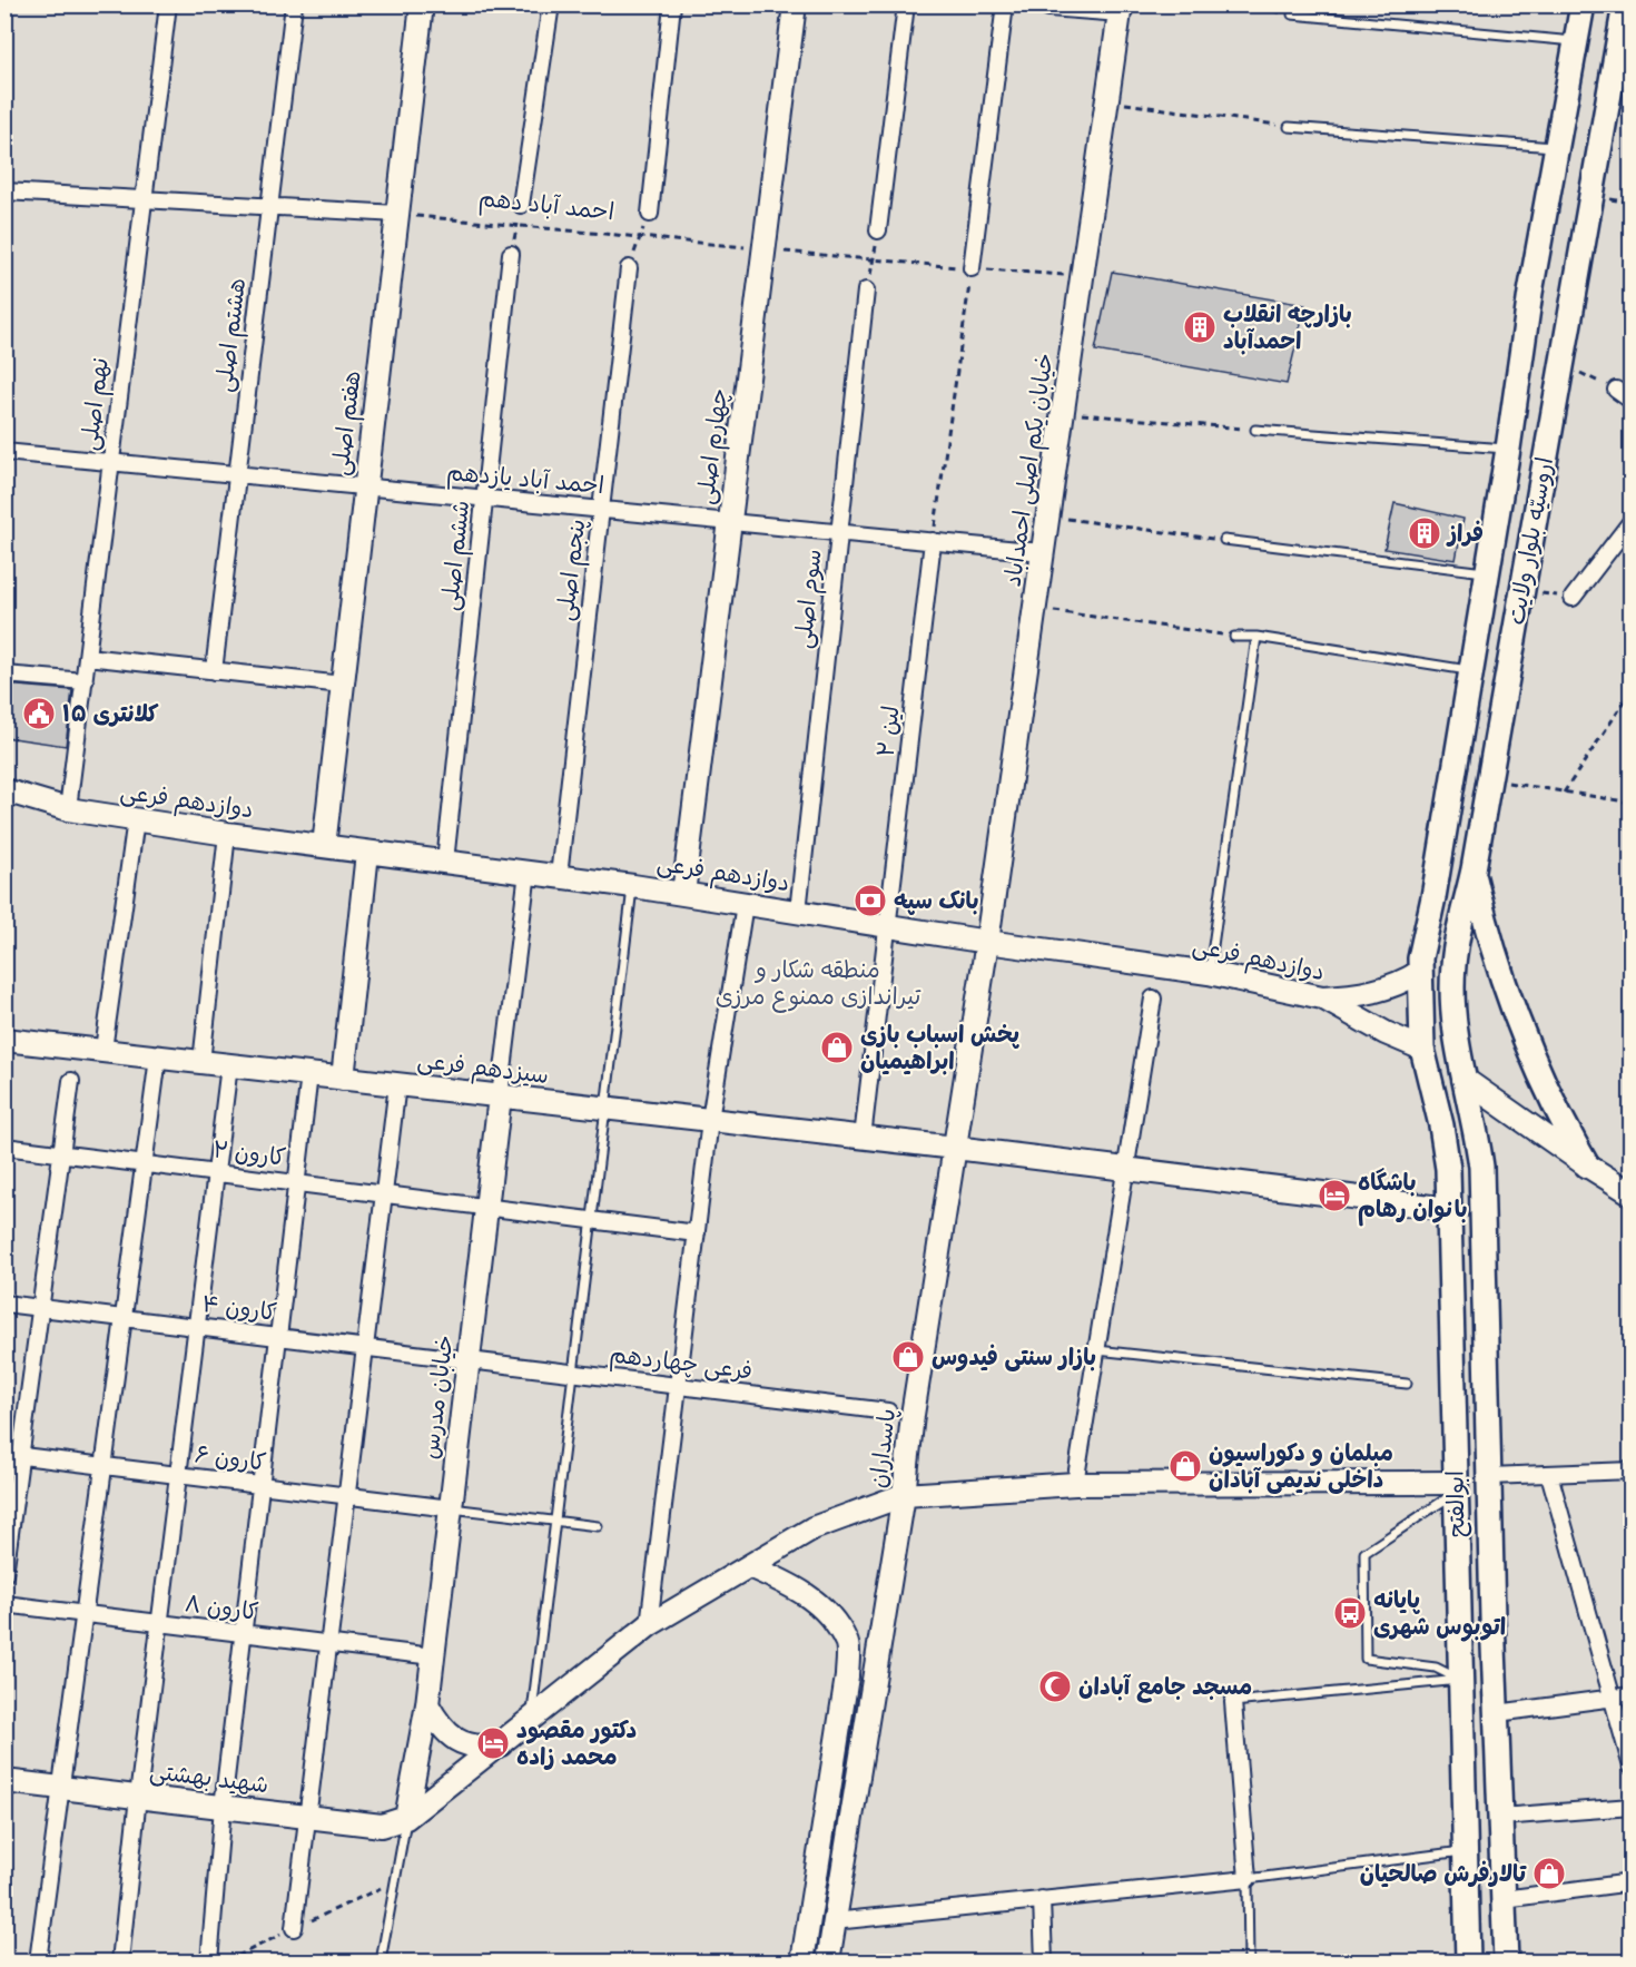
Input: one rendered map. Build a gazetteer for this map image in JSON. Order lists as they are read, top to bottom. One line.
{"streets":{"main road":["اروسیّه بلوار ولایت","ابوالفتح"],"street":["هشتم اصلی","نهم اصلی","هفتم اصلی","چهارم اصلی","خیابان یکم اصلی احمداباد","احمد آباد یازدهم","ششم اصلی","پنجم اصلی","سوم اصلی","لین ۲","دوازدهم فرعی","سیزدهم فرعی","کارون ۲","کارون ۴","فرعی چهاردهم","خیابان مدرس","پاسداران","کارون ۶","کارون ۸","شهید بهشتی"],"path":["احمد آباد دهم"]},"crossings":[["احمد آباد دهم","هفتم اصلی"],["احمد آباد دهم","چهارم اصلی"],["احمد آباد دهم","خیابان یکم اصلی احمداباد"],["هشتم اصلی","احمد آباد یازدهم"],["نهم اصلی","احمد آباد یازدهم"],["نهم اصلی","دوازدهم فرعی"],["هفتم اصلی","احمد آباد یازدهم"],["هفتم اصلی","دوازدهم فرعی"],["چهارم اصلی","احمد آباد یازدهم"],["چهارم اصلی","دوازدهم فرعی"],["خیابان یکم اصلی احمداباد","احمد آباد یازدهم"],["خیابان یکم اصلی احمداباد","دوازدهم فرعی"],["خیابان یکم اصلی احمداباد","پاسداران"],["احمد آباد یازدهم","ششم اصلی"],["احمد آباد یازدهم","پنجم اصلی"],["احمد آباد یازدهم","سوم اصلی"],["احمد آباد یازدهم","لین ۲"],["اروسیّه بلوار ولایت","دوازدهم فرعی"],["اروسیّه بلوار ولایت","ابوالفتح"],["ششم اصلی","دوازدهم فرعی"],["پنجم اصلی","دوازدهم فرعی"],["سوم اصلی","دوازدهم فرعی"],["لین ۲","دوازدهم فرعی"],["لین ۲","سیزدهم فرعی"],["دوازدهم فرعی","پاسداران"],["دوازدهم فرعی","ابوالفتح"],["سیزدهم فرعی","خیابان مدرس"],["سیزدهم فرعی","پاسداران"],["سیزدهم فرعی","ابوالفتح"],["کارون ۲","خیابان مدرس"],["کارون ۴","فرعی چهاردهم"],["کارون ۴","خیابان مدرس"],["فرعی چهاردهم","خیابان مدرس"],["خیابان مدرس","کارون ۶"],["خیابان مدرس","کارون ۸"],["خیابان مدرس","شهید بهشتی"]],"parks":["منطقه شکار و تیراندازی ممنوع مرزی"],"places":{"building":["بازارچه انقلاب احمدآباد","فراز"],"public building":["کلانتری ۱۵"],"bank":["بانک سپه"],"shop":["پخش اسباب بازی ابراهیمیان","بازار سنتی فیدوس","مبلمان و دکوراسیون داخلی ندیمی آبادان","تالارفرش صالحيان"],"hotel":["باشگاه بانوان رهام","دكتور مقصود محمد زاده"],"bus stop":["پایانه اتوبوس شهری"],"mosque":["مسجد جامع آبادان"]}}
